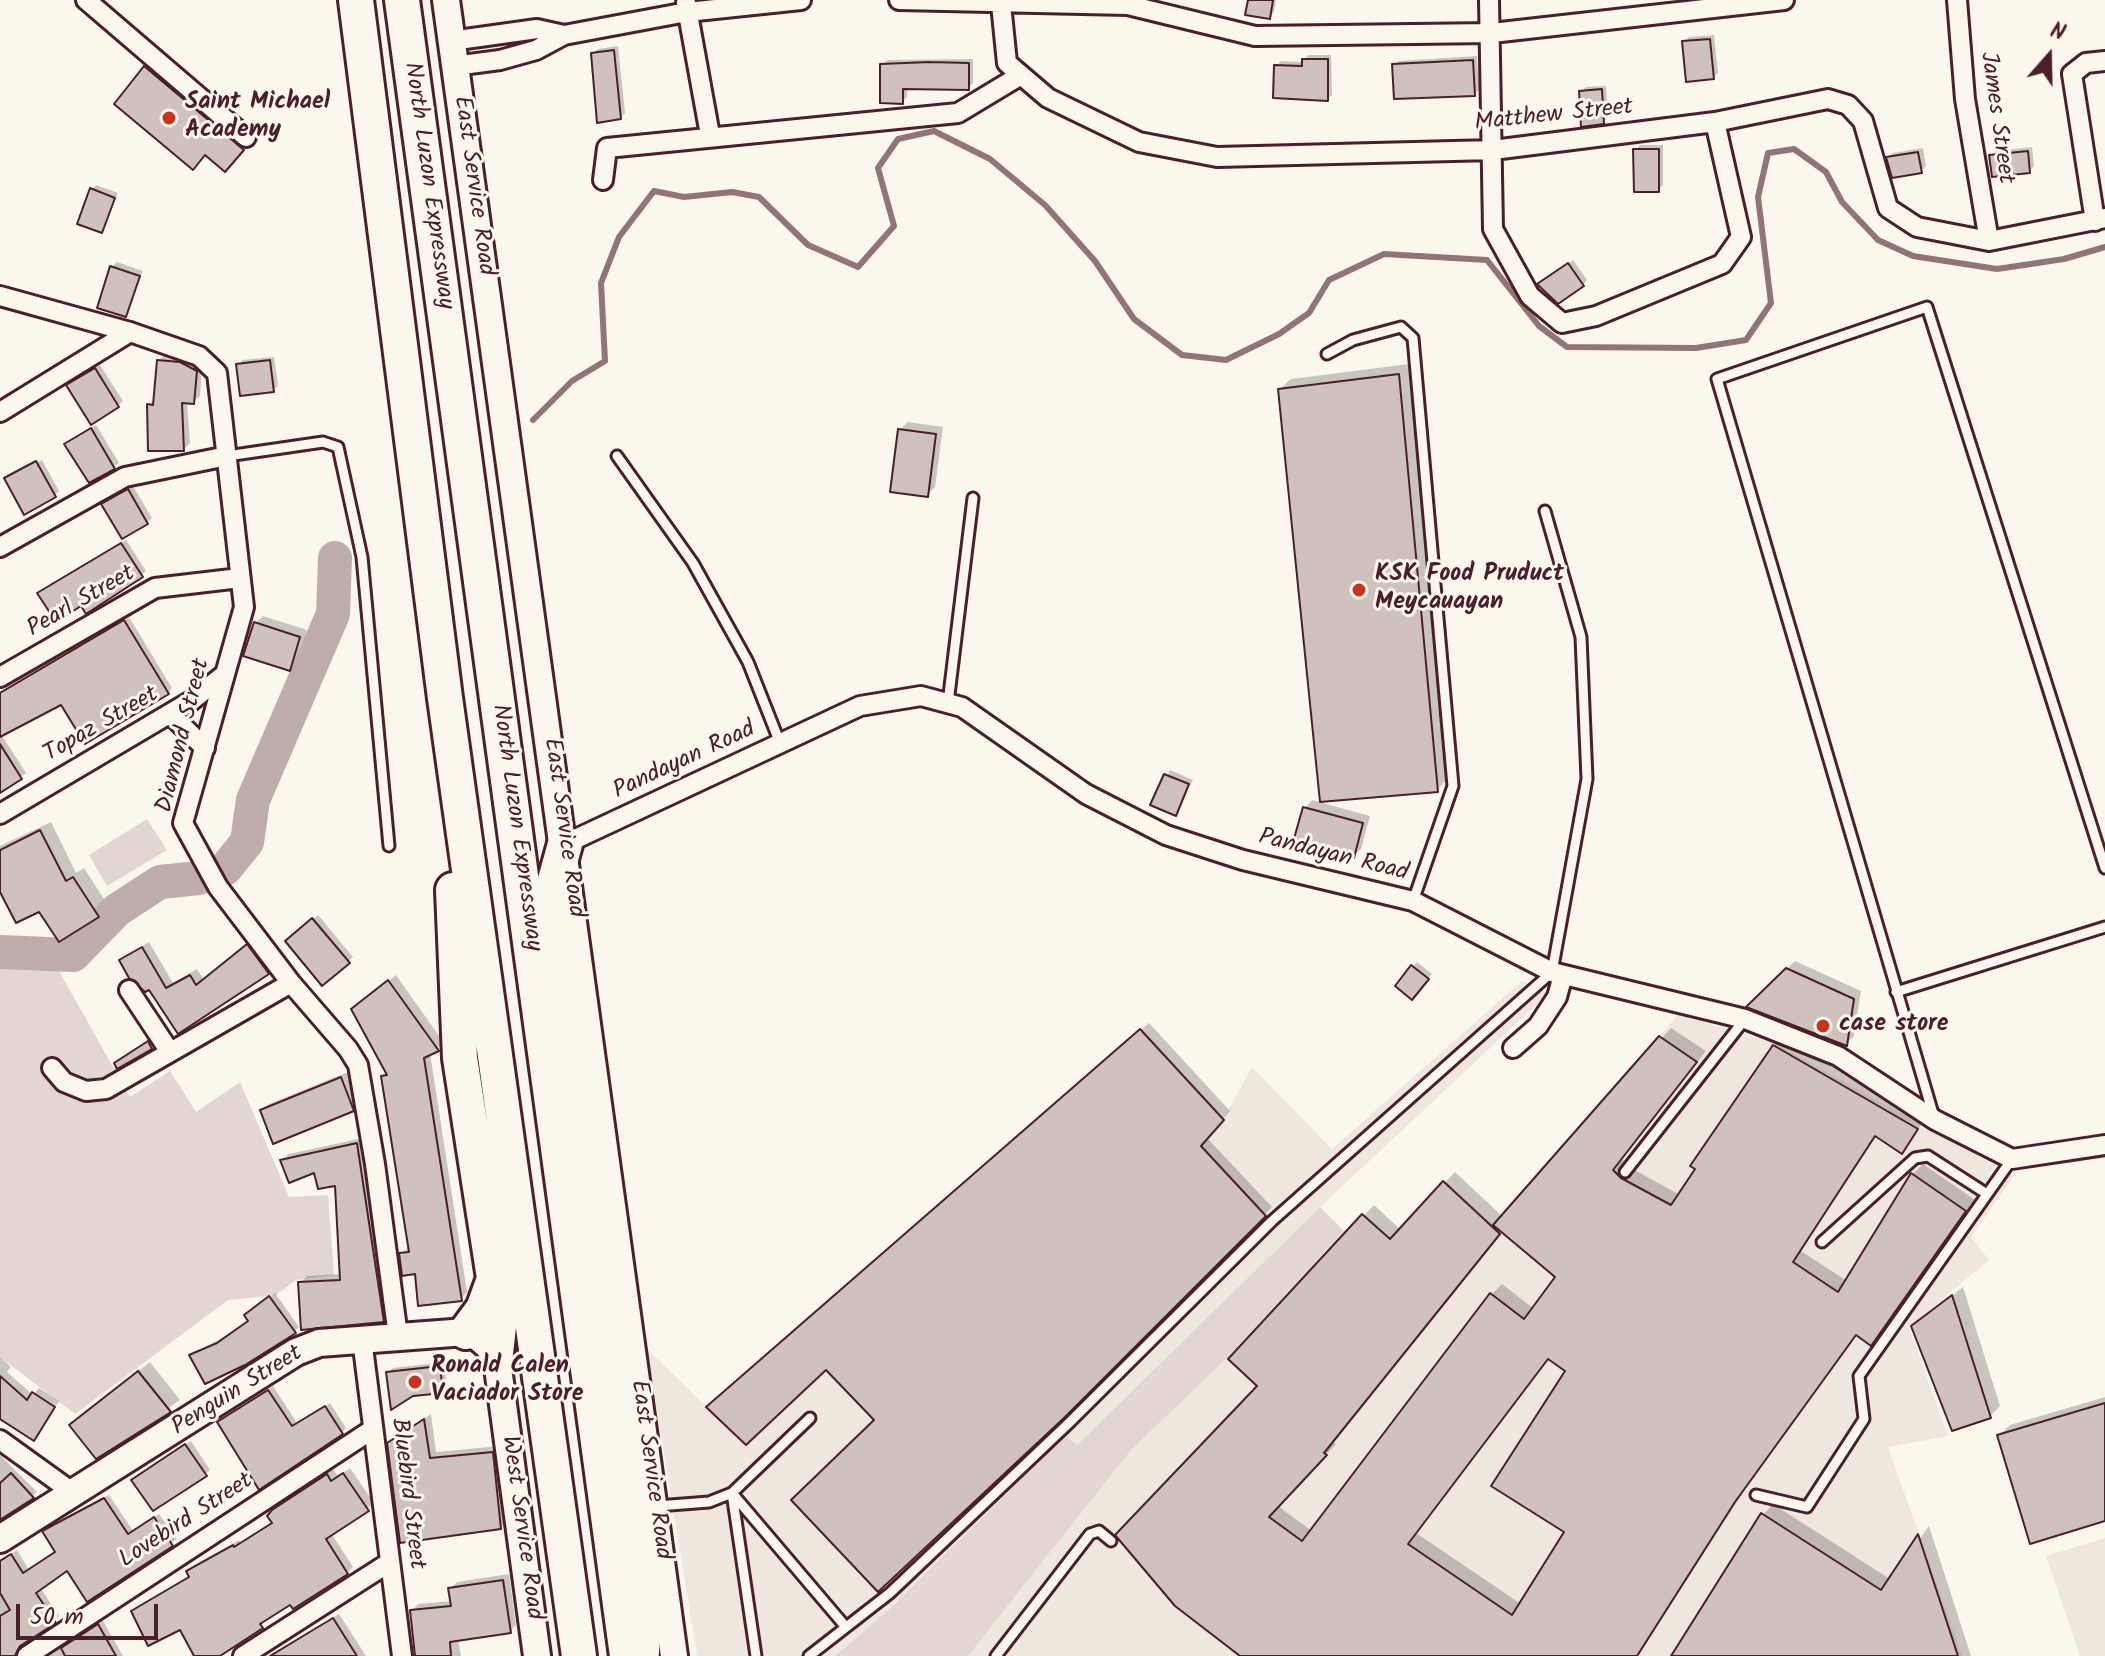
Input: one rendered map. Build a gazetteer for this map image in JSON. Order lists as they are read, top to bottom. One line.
{"streets":{"highway":["North Luzon Expressway"],"main road":["East Service Road","Penguin Street","West Service Road"],"street":["Matthew Street","James Street","Pearl Street","Topaz Street","Diamond Street","Pandayan Road","Bluebird Street","Lovebird Street"]},"crossings":[["Matthew Street","James Street"],["East Service Road","Pandayan Road"],["Pearl Street","Diamond Street"],["Topaz Street","Diamond Street"],["Diamond Street","Penguin Street"],["Penguin Street","Bluebird Street"],["Bluebird Street","Lovebird Street"]],"places":["Saint Michael Academy","KSK Food Pruduct Meycauayan","case store","Ronald Calen Vaciador Store"],"scale_bar":"50 m","north":"top"}
